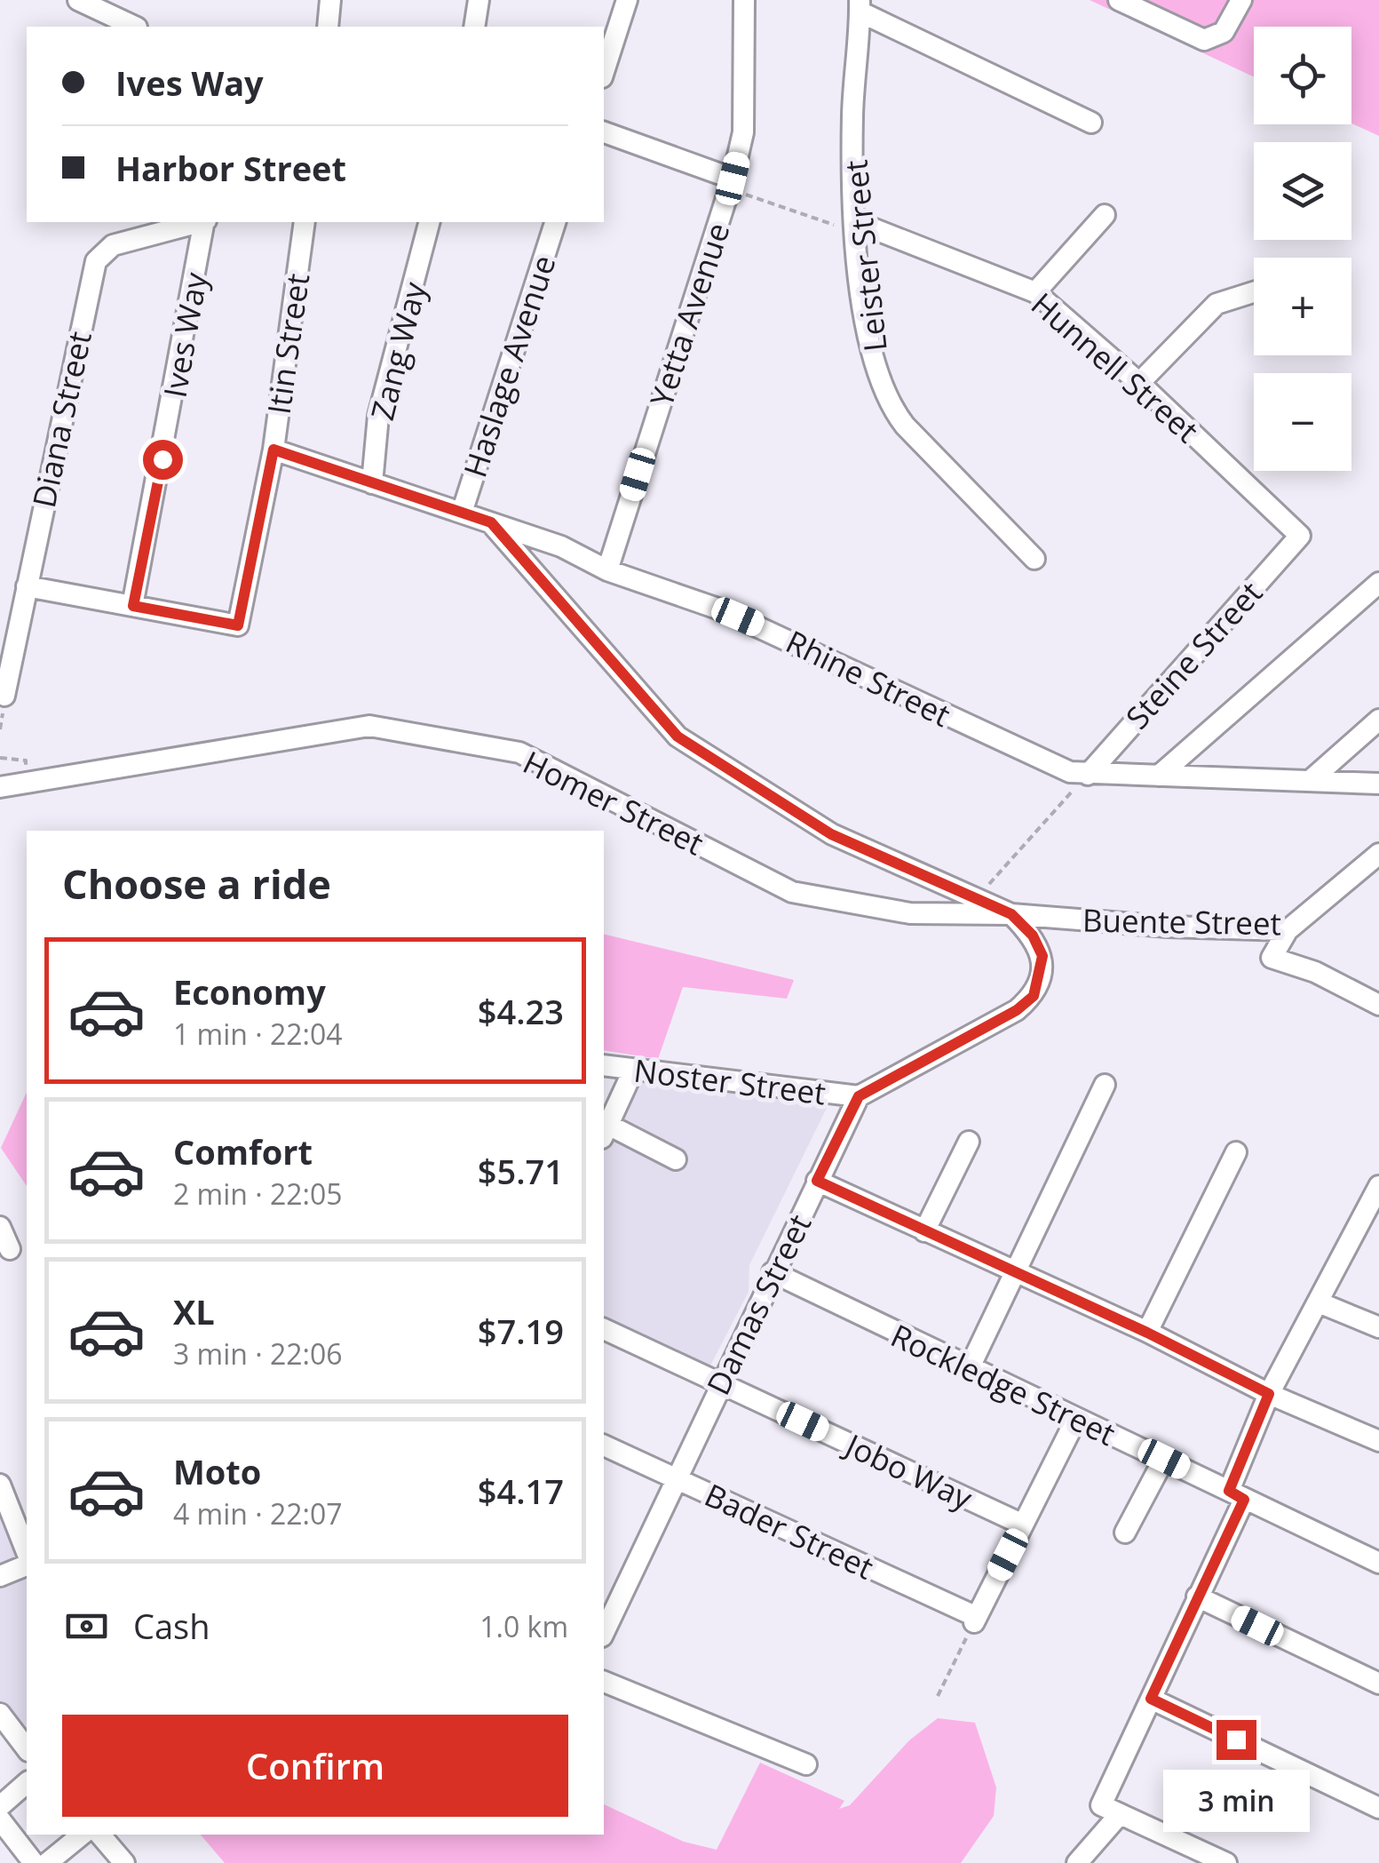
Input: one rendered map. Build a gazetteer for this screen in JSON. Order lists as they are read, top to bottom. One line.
{"streets":{"street":["Leister Street","Yetta Avenue","Ives Way","Itin Street","Zang Way","Haslage Avenue","Hunnell Street","Diana Street","Steine Street","Rhine Street","Homer Street","Buente Street","Noster Street","Damas Street","Rockledge Street","Jobo Way","Bader Street"]},"crossings":[["Leister Street","Hunnell Street"],["Yetta Avenue","Rhine Street"],["Ives Way","Itin Street"],["Itin Street","Rhine Street"],["Zang Way","Rhine Street"],["Haslage Avenue","Rhine Street"],["Hunnell Street","Steine Street"],["Steine Street","Rhine Street"],["Homer Street","Buente Street"],["Noster Street","Damas Street"],["Damas Street","Rockledge Street"],["Damas Street","Jobo Way"],["Damas Street","Bader Street"]],"page":{"map_buttons":["+","−"],"banner":["Ives Way","Harbor Street"],"heading":"Choose a ride","list":[{"name":"Economy","note":"1 min · 22:04","value":"$4.23"},{"name":"Comfort","note":"2 min · 22:05","value":"$5.71"},{"name":"XL","note":"3 min · 22:06","value":"$7.19"},{"name":"Moto","note":"4 min · 22:07","value":"$4.17"}],"pay":["Cash","1.0 km"],"buttons":"Confirm","bubble":"3 min"}}
